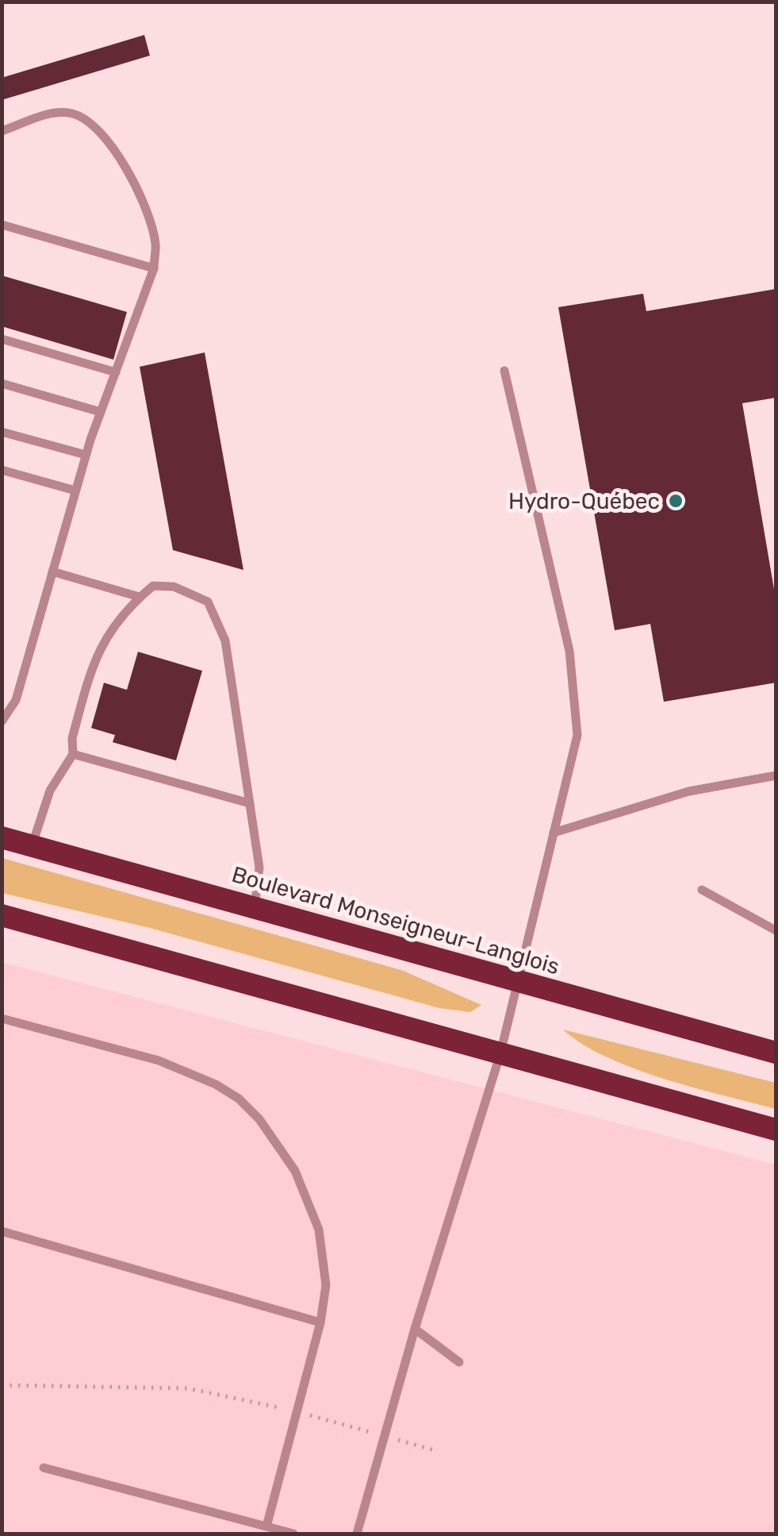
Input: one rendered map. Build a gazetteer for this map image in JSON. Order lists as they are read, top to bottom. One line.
{"streets":{"highway":["Boulevard Monseigneur-Langlois"]},"places":["Hydro-Québec"]}
